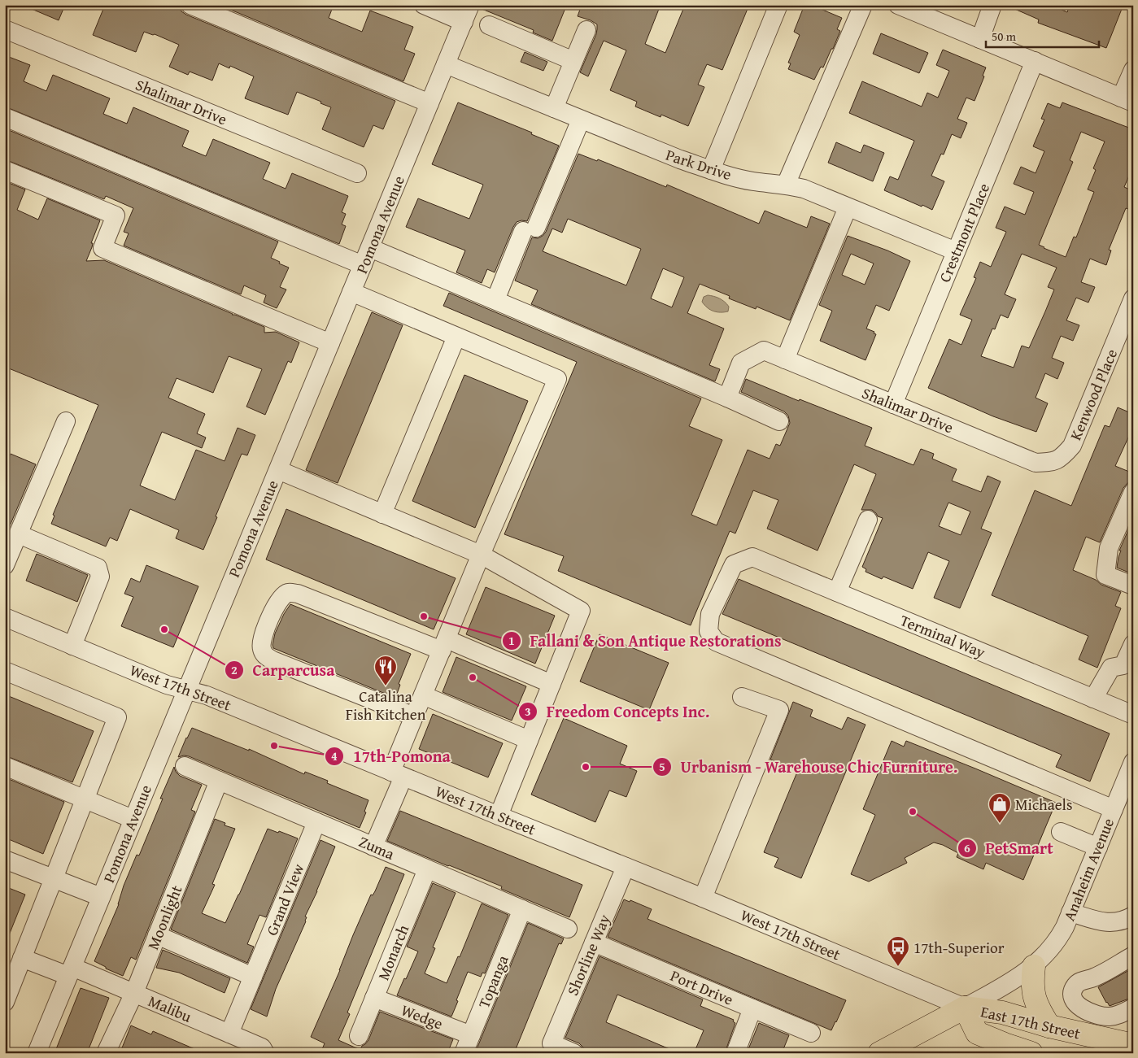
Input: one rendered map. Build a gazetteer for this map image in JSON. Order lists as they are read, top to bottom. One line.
{"streets":{"main road":["East 17th Street"],"street":["Shalimar Drive","Park Drive","Pomona Avenue","Crestmont Place","Kenwood Place","Terminal Way","West 17th Street","Zuma","Anaheim Avenue","Grand View","Moonlight","Monarch","Shorline Way","Topanga","Port Drive","Malibu","Wedge"]},"crossings":[["Shalimar Drive","Crestmont Place"],["Shalimar Drive","Kenwood Place"],["Park Drive","Pomona Avenue"],["Park Drive","Crestmont Place"],["Pomona Avenue","West 17th Street"],["Pomona Avenue","Malibu"],["Terminal Way","Anaheim Avenue"],["West 17th Street","Shorline Way"],["West 17th Street","East 17th Street"],["Zuma","Grand View"],["Zuma","Moonlight"],["Zuma","Monarch"],["Zuma","Topanga"],["Grand View","Malibu"],["Moonlight","Malibu"],["Monarch","Wedge"],["Shorline Way","Port Drive"],["Topanga","Wedge"]],"places":{"other":["Fallani & Son Antique Restorations","Carparcusa","Freedom Concepts Inc.","17th-Pomona","Urbanism - Warehouse Chic Furniture.","PetSmart"],"restaurant":["Catalina Fish Kitchen"],"shop":["Michaels"],"bus stop":["17th-Superior"]},"scale_bar":"50 m"}
